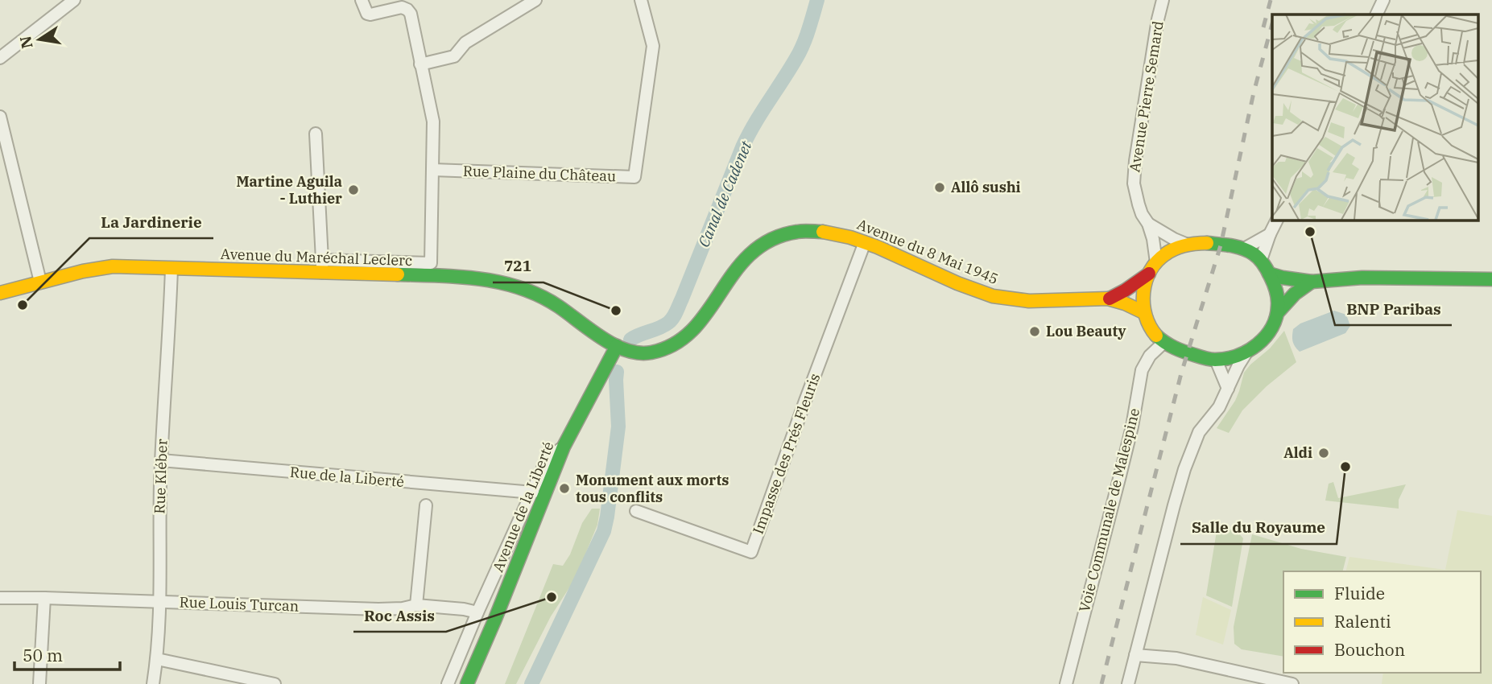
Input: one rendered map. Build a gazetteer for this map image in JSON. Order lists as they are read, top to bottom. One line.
{"streets":{"main road":["Avenue du 8 Mai 1945","Avenue du Maréchal Leclerc","Avenue de la Liberté"],"street":["Avenue Pierre Semard","Rue Plaine du Château","Impasse des Prés Fleuris","Rue Kléber","Rue de la Liberté","Voie Communale de Malespine","Rue Louis Turcan"]},"crossings":[["Avenue Pierre Semard","Avenue du 8 Mai 1945"],["Avenue Pierre Semard","Voie Communale de Malespine"],["Avenue du 8 Mai 1945","Avenue du Maréchal Leclerc"],["Avenue du 8 Mai 1945","Impasse des Prés Fleuris"],["Avenue du 8 Mai 1945","Avenue de la Liberté"],["Avenue du 8 Mai 1945","Voie Communale de Malespine"],["Avenue du Maréchal Leclerc","Rue Kléber"],["Avenue du Maréchal Leclerc","Avenue de la Liberté"],["Rue Kléber","Rue de la Liberté"],["Rue Kléber","Rue Louis Turcan"]],"water":["Canal de Cadenet"],"places":["Allô sushi","Martine Aguila - Luthier","BNP Paribas","La Jardinerie","721","Lou Beauty","Aldi","Salle du Royaume","Monument aux morts tous conflits","Roc Assis"],"legend":["Fluide","Ralenti","Bouchon"],"scale_bar":"50 m","north":"left"}
